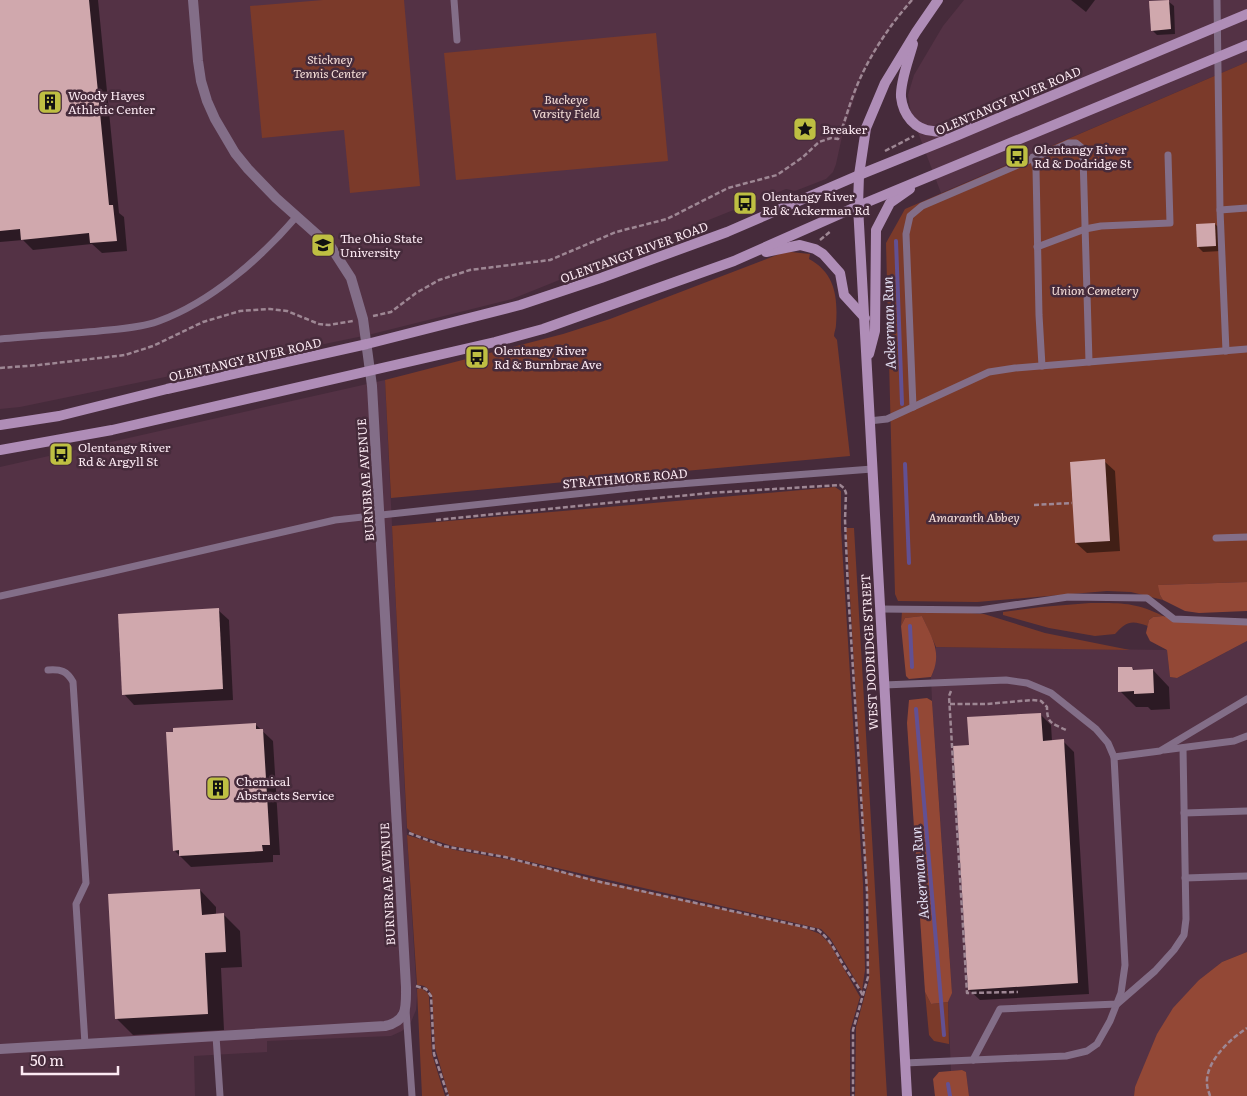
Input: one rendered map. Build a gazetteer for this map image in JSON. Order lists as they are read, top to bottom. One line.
{"streets":{"main road":["OLENTANGY RIVER ROAD","WEST DODRIDGE STREET"],"street":["BURNBRAE AVENUE"],"lane":["STRATHMORE ROAD"]},"crossings":[["OLENTANGY RIVER ROAD","BURNBRAE AVENUE"],["OLENTANGY RIVER ROAD","WEST DODRIDGE STREET"],["STRATHMORE ROAD","BURNBRAE AVENUE"],["STRATHMORE ROAD","WEST DODRIDGE STREET"]],"water":["Ackerman Run"],"parks":["Stickney Tennis Center","Buckeye Varsity Field","Union Cemetery","Amaranth Abbey"],"places":{"building":["Woody Hayes Athletic Center","Chemical Abstracts Service"],"place":["Breaker"],"bus stop":["Olentangy River Rd & Dodridge St","Olentangy River Rd & Ackerman Rd","Olentangy River Rd & Burnbrae Ave","Olentangy River Rd & Argyll St"],"school or university":["The Ohio State University"]},"scale_bar":"50 m"}
